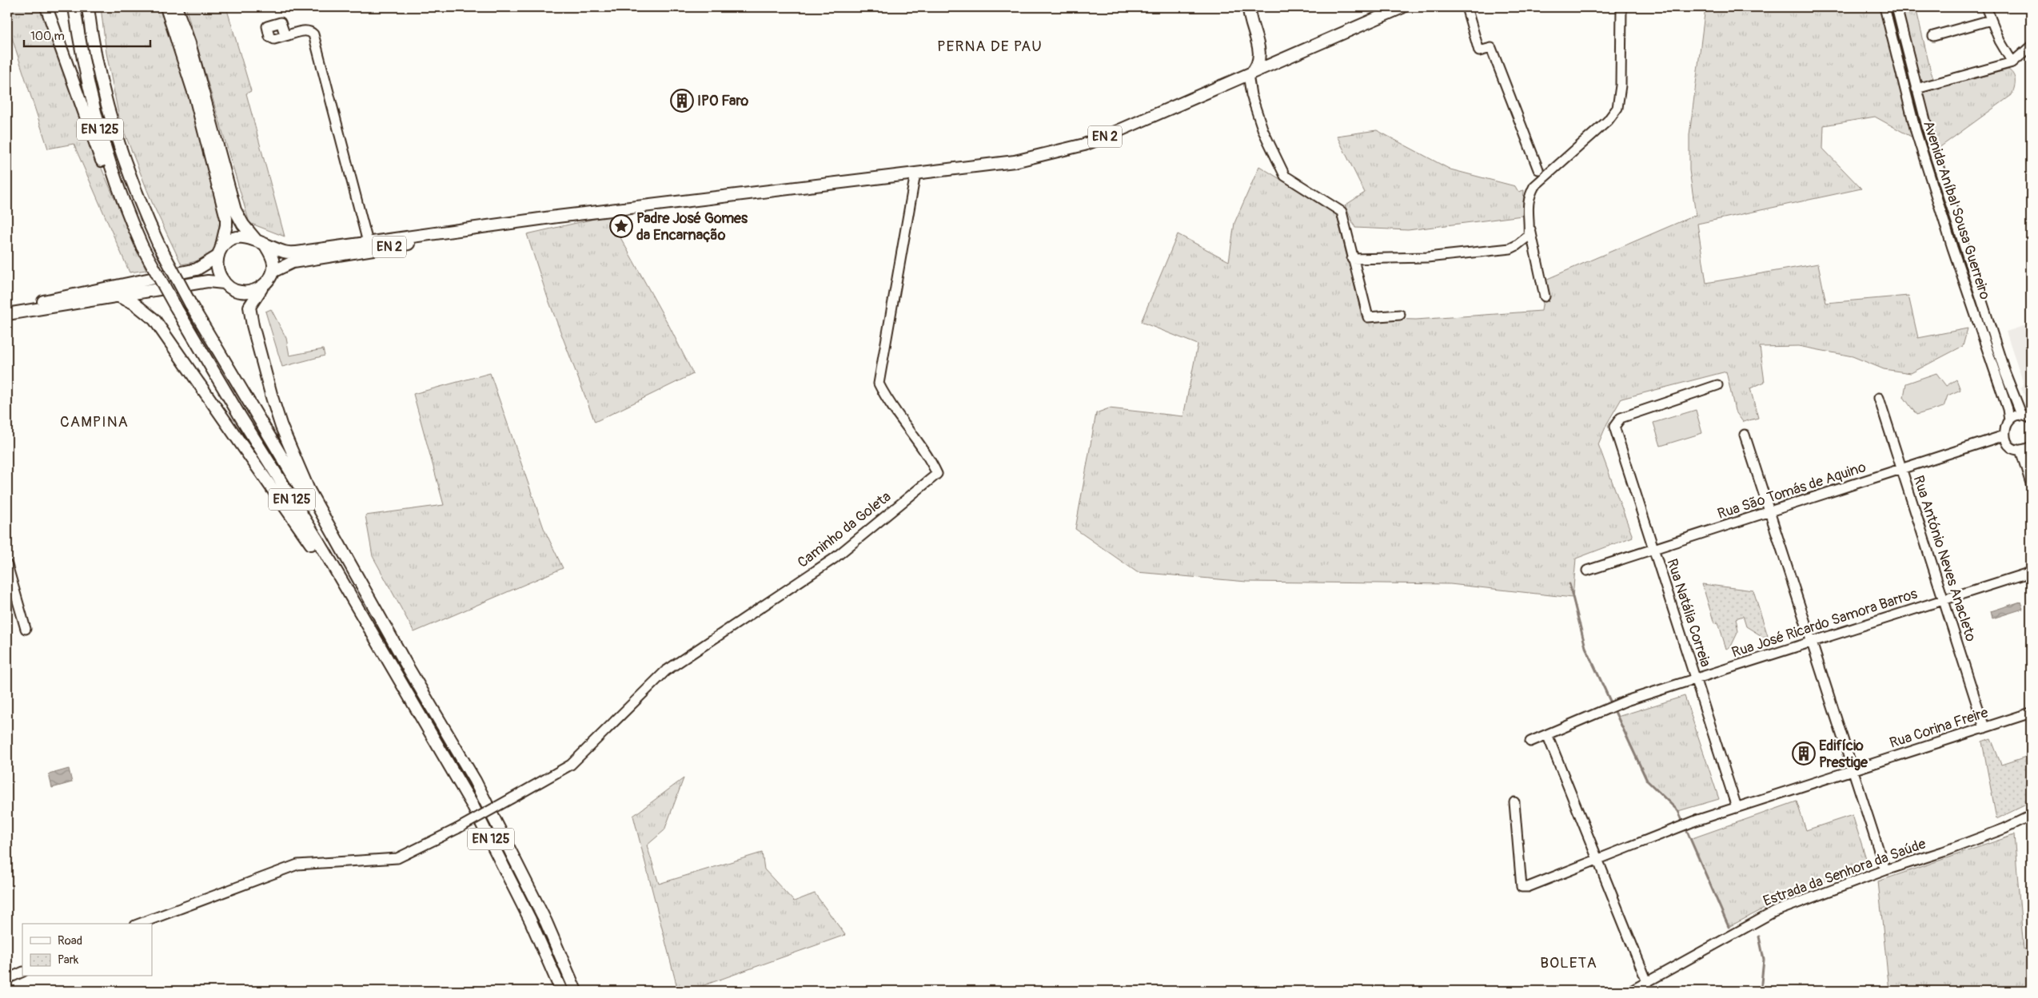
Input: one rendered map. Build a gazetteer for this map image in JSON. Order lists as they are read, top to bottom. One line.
{"streets":{"main road":["EN 125","EN 2"],"street":["Avenida Aníbal Sousa Guerreiro","Rua São Tomás de Aquino","Caminho da Goleta","Rua António Neves Anacleto","Rua Natália Correia","Rua José Ricardo Samora Barros","Rua Corina Freire","Estrada da Senhora da Saúde"]},"crossings":[["EN 2","Caminho da Goleta"],["Rua São Tomás de Aquino","Rua António Neves Anacleto"],["Rua São Tomás de Aquino","Rua Natália Correia"],["Rua António Neves Anacleto","Rua José Ricardo Samora Barros"],["Rua António Neves Anacleto","Rua Corina Freire"],["Rua Natália Correia","Rua José Ricardo Samora Barros"],["Rua Natália Correia","Rua Corina Freire"]],"districts":["PERNA DE PAU","CAMPINA","BOLETA"],"places":{"building":["IPO Faro","Edifício Prestige"],"place":["Padre José Gomes da Encarnação"]},"legend":["Road","Park"],"scale_bar":"100 m"}
